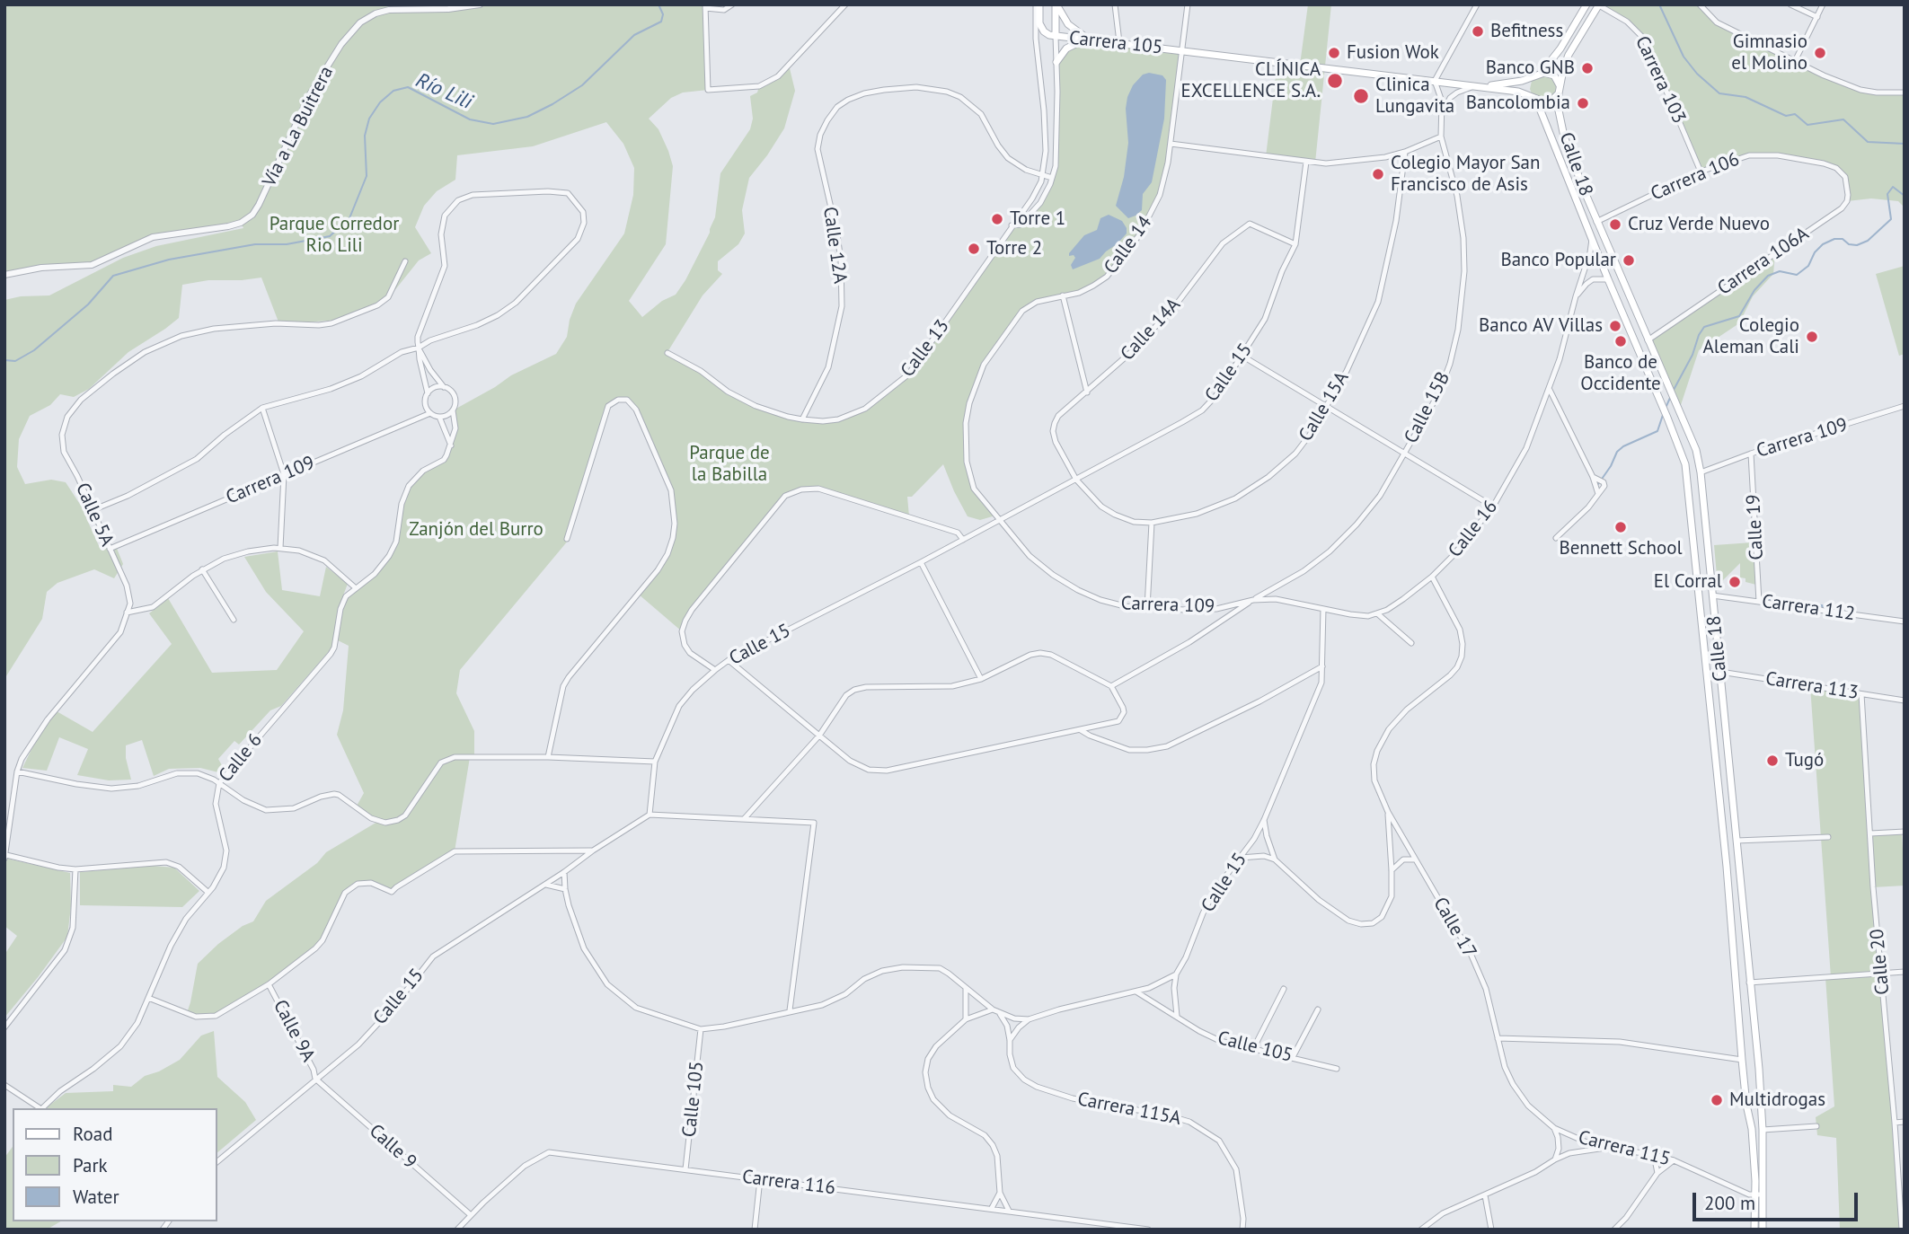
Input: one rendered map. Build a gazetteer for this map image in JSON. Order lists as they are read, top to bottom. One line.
{"streets":{"main road":["Carrera 105","Calle 18","Calle 13"],"street":["Carrera 103","Vía a La Buitrera","Carrera 106","Calle 12A","Calle 14","Carrera 106A","Calle 14A","Calle 15","Calle 15A","Calle 15B","Carrera 109","Calle 5A","Calle 19","Calle 16","Carrera 112","Carrera 113","Calle 6","Calle 17","Calle 20","Calle 9A","Calle 105","Carrera 115A","Calle 9","Carrera 115","Carrera 116"]},"crossings":[["Carrera 105","Calle 18"],["Carrera 105","Calle 14"],["Carrera 105","Calle 13"],["Carrera 105","Calle 15B"],["Carrera 103","Carrera 106"],["Calle 18","Carrera 106"],["Calle 18","Carrera 106A"],["Calle 18","Carrera 109"],["Calle 18","Calle 16"],["Calle 18","Carrera 112"],["Calle 18","Carrera 113"],["Calle 18","Carrera 115"],["Carrera 106","Carrera 106A"],["Calle 12A","Calle 13"],["Calle 14","Calle 15"],["Calle 14","Carrera 109"],["Calle 14A","Calle 15"],["Calle 14A","Calle 15A"],["Calle 15","Calle 15A"],["Calle 15","Carrera 109"],["Calle 15","Calle 16"],["Calle 15","Calle 9A"],["Calle 15","Calle 9"],["Calle 15B","Carrera 109"],["Calle 15B","Calle 16"],["Carrera 109","Calle 5A"],["Carrera 109","Calle 19"],["Carrera 109","Calle 16"],["Calle 19","Carrera 112"],["Calle 16","Calle 17"],["Carrera 113","Calle 20"],["Calle 17","Carrera 115"],["Calle 9A","Calle 9"],["Calle 105","Carrera 116"],["Calle 9","Carrera 116"]],"water":["Río Lili"],"parks":["Parque Corredor Rio Lili","Parque de la Babilla","Zanjón del Burro"],"places":["Befitness","Fusion Wok","Gimnasio el Molino","Banco GNB","CLÍNICA EXCELLENCE S.A.","Clinica Lungavita","Bancolombia","Colegio Mayor San Francisco de Asis","Torre 1","Cruz Verde Nuevo","Torre 2","Banco Popular","Banco AV Villas","Colegio Aleman Cali","Banco de Occidente","Bennett School","El Corral","Tugó","Multidrogas"],"legend":["Road","Park","Water"],"scale_bar":"200 m"}
